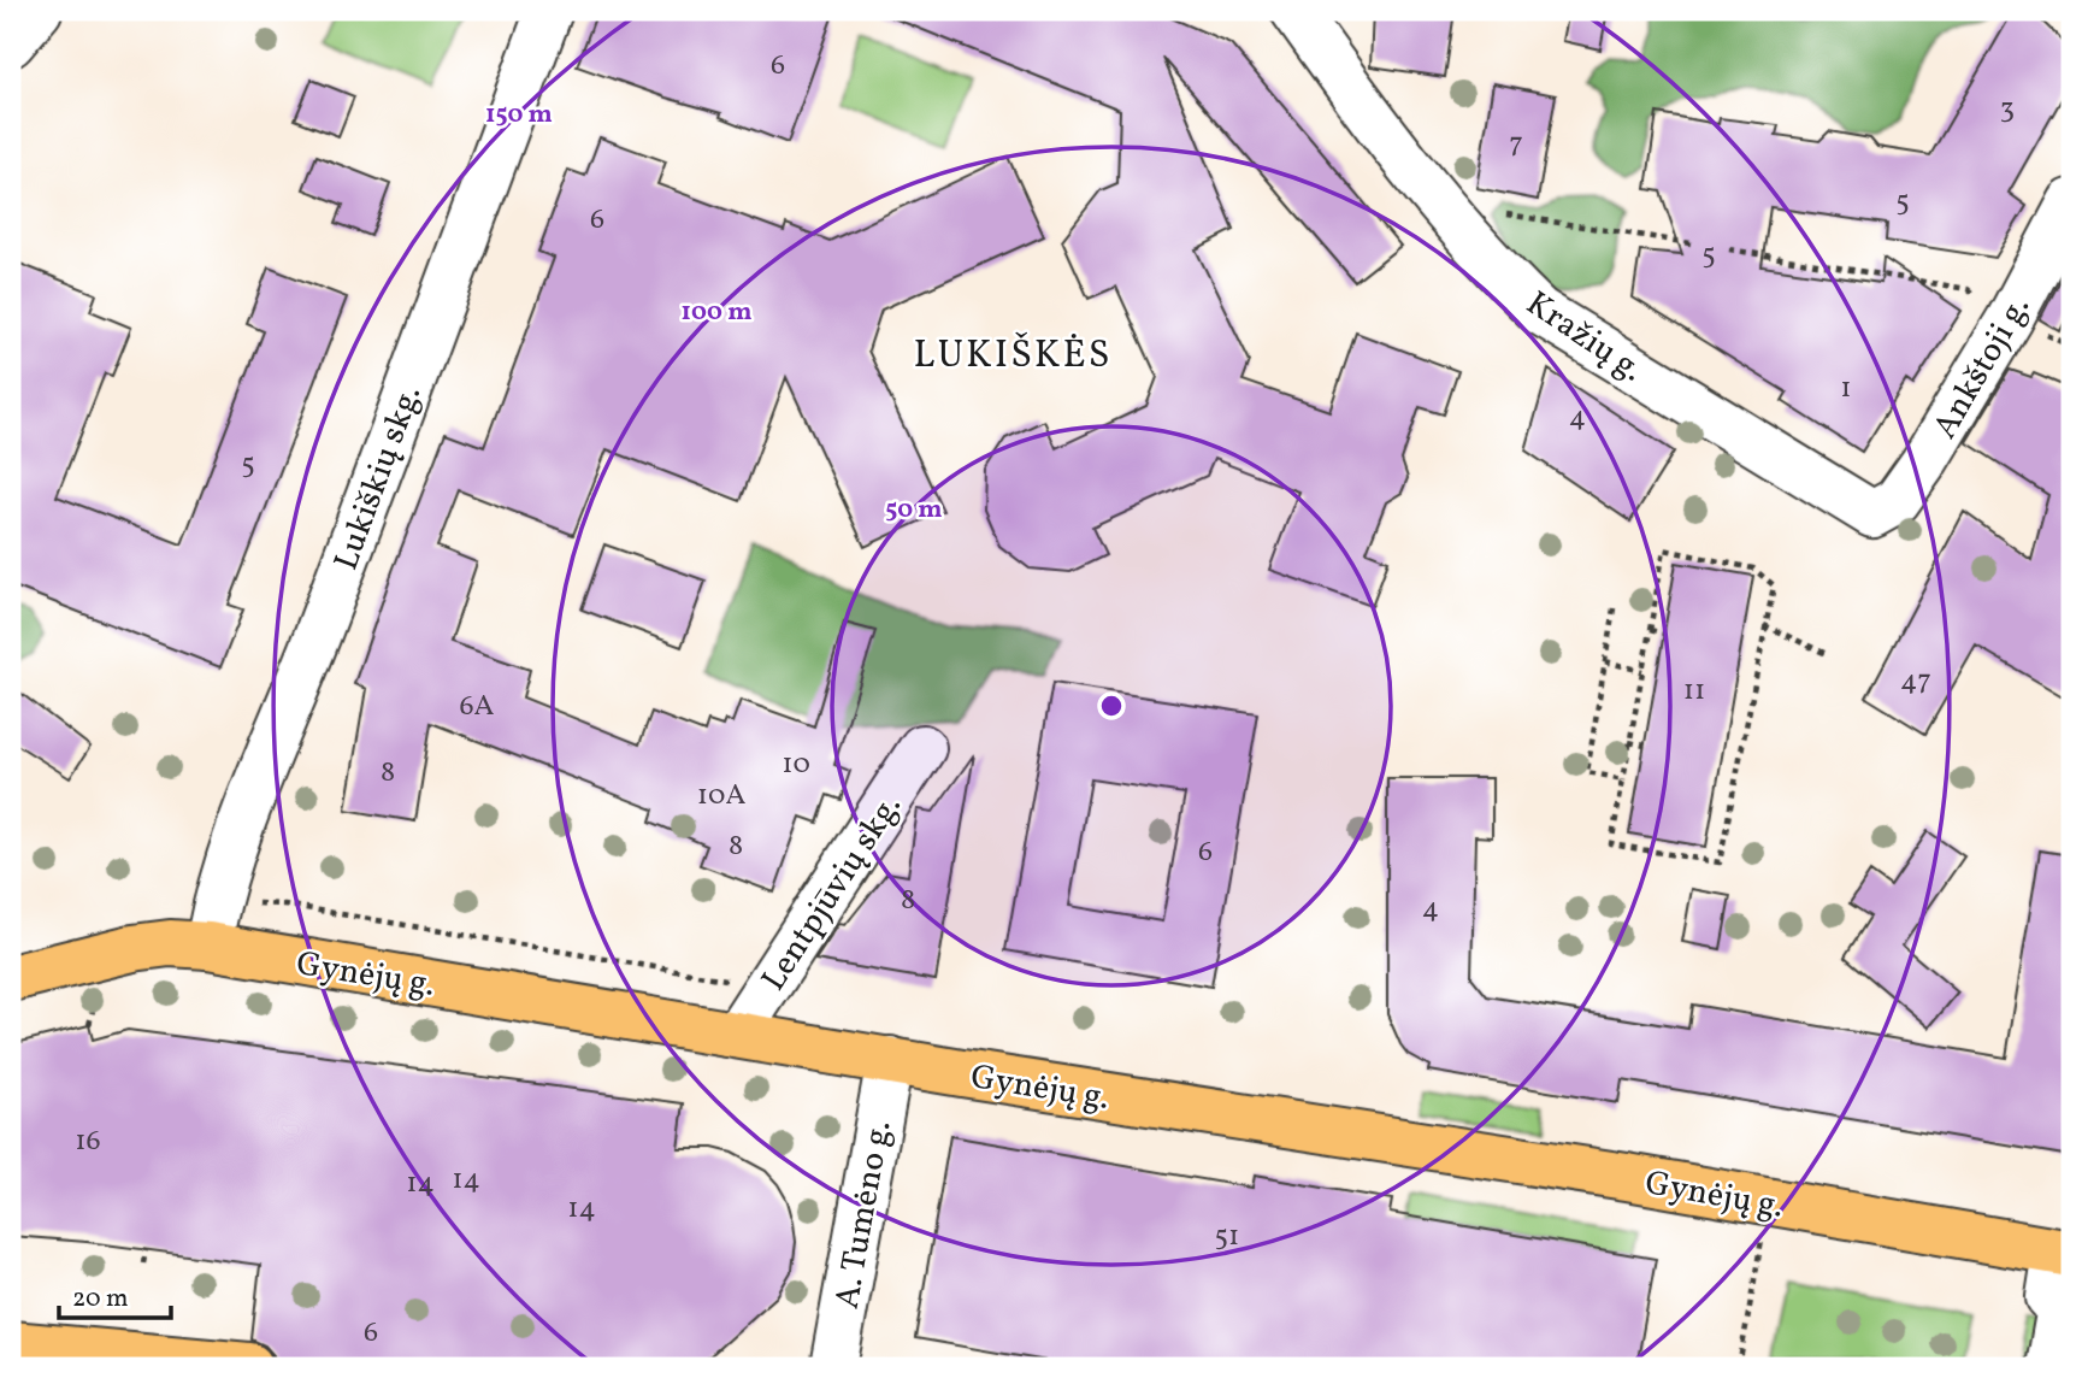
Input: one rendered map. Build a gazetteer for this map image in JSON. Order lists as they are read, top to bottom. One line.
{"streets":{"main road":["Gynėjų g."],"street":["Kražių g.","Ankštoji g.","Lukiškių skg.","Lentpjūvių skg.","A. Tumėno g."]},"crossings":[["Kražių g.","Ankštoji g."],["Lukiškių skg.","Gynėjų g."],["Lentpjūvių skg.","Gynėjų g."],["Gynėjų g.","A. Tumėno g."]],"districts":["LUKIŠKĖS"],"house_numbers":["6","3","7","5","6","5","1","4","5","47","11","6A","10","8","10A","8","6","8","4","16","14","14","14","51","6"],"scale_bar":"20 m","rings":["150 m","100 m","50 m"]}
